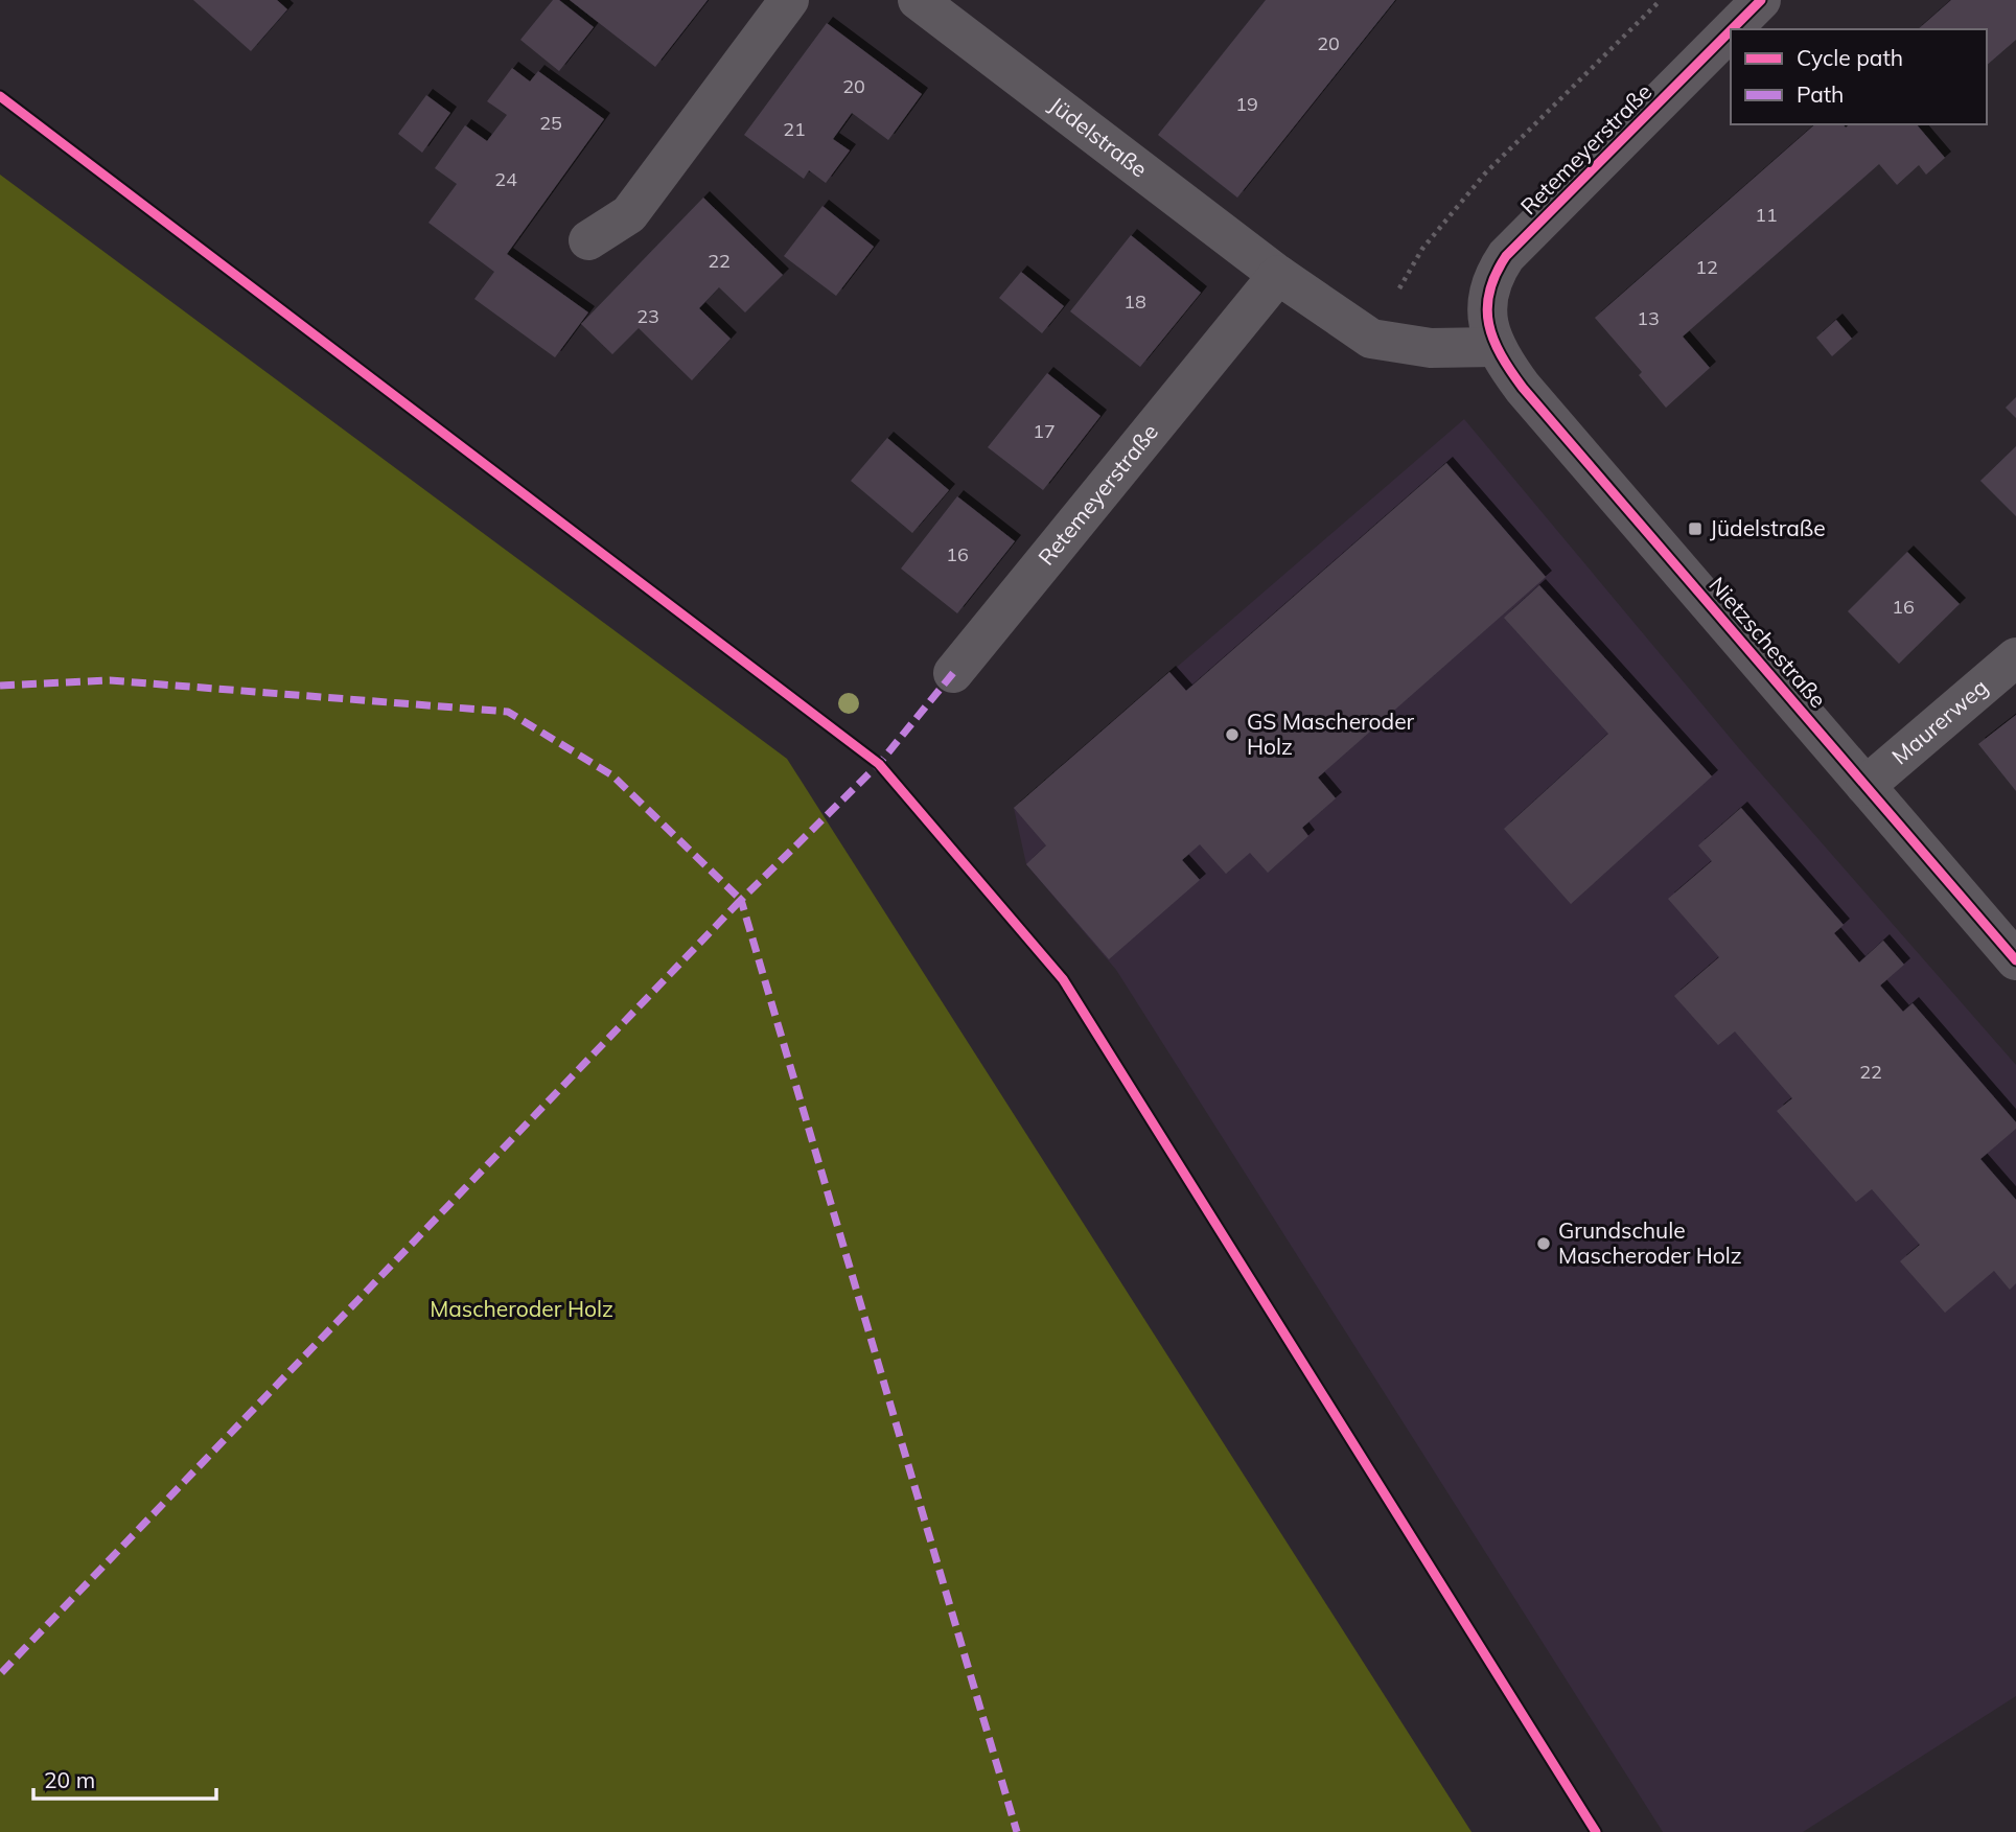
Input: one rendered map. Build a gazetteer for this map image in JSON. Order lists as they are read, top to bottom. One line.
{"streets":{"street":["Jüdelstraße","Retemeyerstraße","Nietzschestraße","Maurerweg"]},"crossings":[["Jüdelstraße","Retemeyerstraße"],["Retemeyerstraße","Nietzschestraße"],["Nietzschestraße","Maurerweg"]],"parks":["Mascheroder Holz"],"places":{"transit":["Jüdelstraße"],"other":["GS Mascheroder Holz","Grundschule Mascheroder Holz"]},"house_numbers":["20","20","19","25","21","24","11","22","12","18","23","13","17","16","16","22"],"legend":["Cycle path","Path"],"scale_bar":"20 m"}
